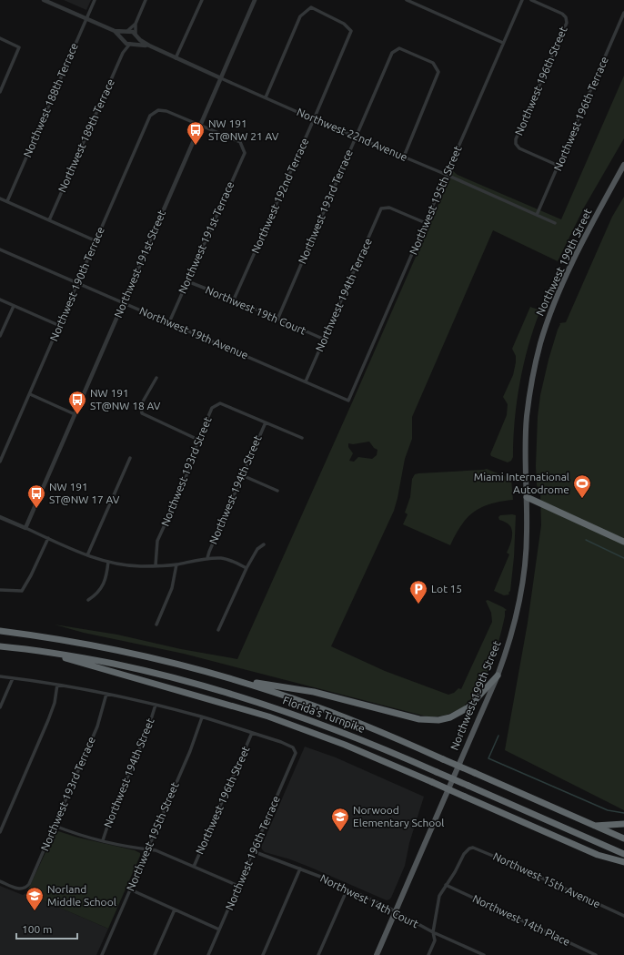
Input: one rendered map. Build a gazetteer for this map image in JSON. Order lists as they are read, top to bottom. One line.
{"streets":{"highway":["Florida's Turnpike"],"main road":["Northwest 199th Street"],"street":["Northwest 196th Street","Northwest 188th Terrace","Northwest 196th Terrace","Northwest 22nd Avenue","Northwest 189th Terrace","Northwest 192nd Terrace","Northwest 195th Street","Northwest 193rd Terrace","Northwest 191st Terrace","Northwest 191st Street","Northwest 190th Terrace","Northwest 194th Terrace","Northwest 19th Court","Northwest 19th Avenue","Northwest 193rd Street","Northwest 194th Street","Northwest 15th Avenue","Northwest 14th Court","Northwest 14th Place"]},"crossings":[["Northwest 196th Street","Northwest 196th Terrace"],["Northwest 196th Terrace","Northwest 22nd Avenue"],["Northwest 196th Terrace","Northwest 14th Court"],["Northwest 22nd Avenue","Northwest 189th Terrace"],["Northwest 22nd Avenue","Northwest 192nd Terrace"],["Northwest 22nd Avenue","Northwest 195th Street"],["Northwest 22nd Avenue","Northwest 193rd Terrace"],["Northwest 22nd Avenue","Northwest 191st Street"],["Northwest 192nd Terrace","Northwest 19th Court"],["Northwest 195th Street","Northwest 194th Terrace"],["Northwest 195th Street","Northwest 19th Avenue"],["Northwest 193rd Terrace","Northwest 19th Court"],["Northwest 191st Terrace","Northwest 191st Street"],["Northwest 191st Terrace","Northwest 190th Terrace"],["Northwest 191st Terrace","Northwest 19th Court"],["Northwest 191st Terrace","Northwest 19th Avenue"],["Northwest 199th Street","Northwest 14th Court"],["Northwest 191st Street","Northwest 190th Terrace"],["Northwest 191st Street","Northwest 19th Avenue"],["Northwest 190th Terrace","Northwest 19th Avenue"],["Northwest 194th Terrace","Northwest 19th Court"],["Northwest 194th Terrace","Northwest 19th Avenue"],["Northwest 193rd Street","Northwest 194th Street"],["Northwest 15th Avenue","Northwest 14th Place"]],"places":{"bus stop":["NW 191 ST@NW 21 AV","NW 191 ST@NW 18 AV","NW 191 ST@NW 17 AV"],"sports":["Miami International Autodrome"],"parking":["Lot 15"],"school or university":["Norwood Elementary School","Norland Middle School"]},"scale_bar":"100 m"}
